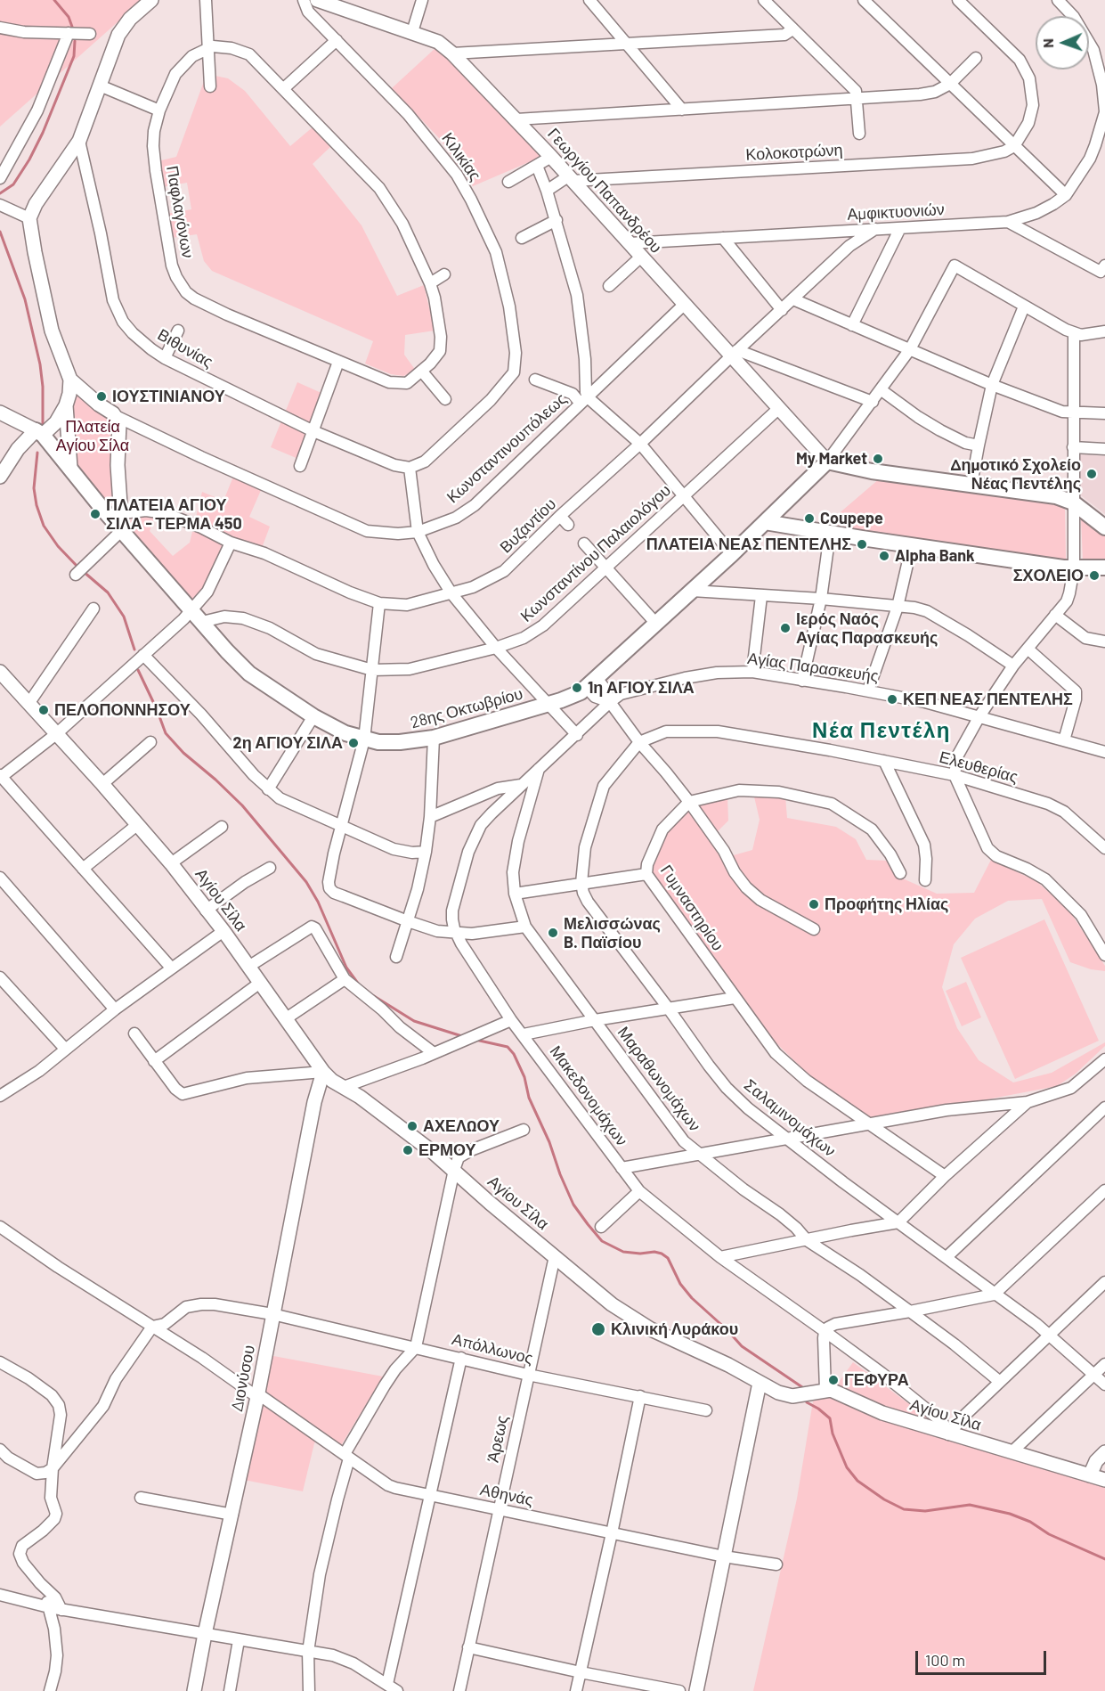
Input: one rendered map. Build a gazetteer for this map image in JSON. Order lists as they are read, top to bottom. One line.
{"streets":{"main road":["28ης Οκτωβρίου"],"street":["Κολοκοτρώνη","Κιλικίας","Γεωργίου Παπανδρέου","Παφλαγόνων","Αμφικτυονιών","Βιθυνίας","Κωνσταντινουπόλεως","Βυζαντίου","Κωνσταντίνου Παλαιολόγου","Αγίας Παρασκευής","Ελευθερίας","Αγίου Σίλα","Γυμναστηρίου","Μαραθωνομάχων","Μακεδονομάχων","Σαλαμινομάχων","Απόλλωνος","Διονύσου","Άρεως","Αθηνάς"]},"crossings":[["Κολοκοτρώνη","Γεωργίου Παπανδρέου"],["Κιλικίας","Βιθυνίας"],["Γεωργίου Παπανδρέου","Αμφικτυονιών"],["Γεωργίου Παπανδρέου","Κωνσταντινουπόλεως"],["Γεωργίου Παπανδρέου","Βυζαντίου"],["Γεωργίου Παπανδρέου","Κωνσταντίνου Παλαιολόγου"],["Γεωργίου Παπανδρέου","28ης Οκτωβρίου"],["Αμφικτυονιών","Βυζαντίου"],["Κωνσταντίνου Παλαιολόγου","28ης Οκτωβρίου"],["Αγίας Παρασκευής","Μακεδονομάχων"],["Ελευθερίας","Σαλαμινομάχων"],["Αγίου Σίλα","Μακεδονομάχων"],["Αγίου Σίλα","Διονύσου"],["Αγίου Σίλα","Άρεως"],["Μαραθωνομάχων","Μακεδονομάχων"],["Απόλλωνος","Διονύσου"],["Απόλλωνος","Άρεως"],["Απόλλωνος","Αθηνάς"],["Διονύσου","Αθηνάς"],["Άρεως","Αθηνάς"]],"districts":["Νέα Πεντέλη"],"parks":["Πλατεία Αγίου Σίλα"],"places":["ΙΟΥΣΤΙΝΙΑΝΟΥ","My Market","Δημοτικό Σχολείο Νέας Πεντέλης","ΠΛΑΤΕΙΑ ΑΓΙΟΥ ΣΙΛΑ - ΤΕΡΜΑ 450","Coupepe","ΠΛΑΤΕΙΑ ΝΕΑΣ ΠΕΝΤΕΛΗΣ","Alpha Bank","ΣΧΟΛΕΙΟ","Ιερός Ναός Αγίας Παρασκευής","1η ΑΓΙΟΥ ΣΙΛΑ","ΚΕΠ ΝΕΑΣ ΠΕΝΤΕΛΗΣ","ΠΕΛΟΠΟΝΝΗΣΟΥ","2η ΑΓΙΟΥ ΣΙΛΑ","Προφήτης Ηλίας","Μελισσώνας B. Παϊσίου","ΑΧΕΛΩΟΥ","ΕΡΜΟΥ","Κλινική Λυράκου","ΓΕΦΥΡΑ"],"scale_bar":"100 m","north":"left"}
